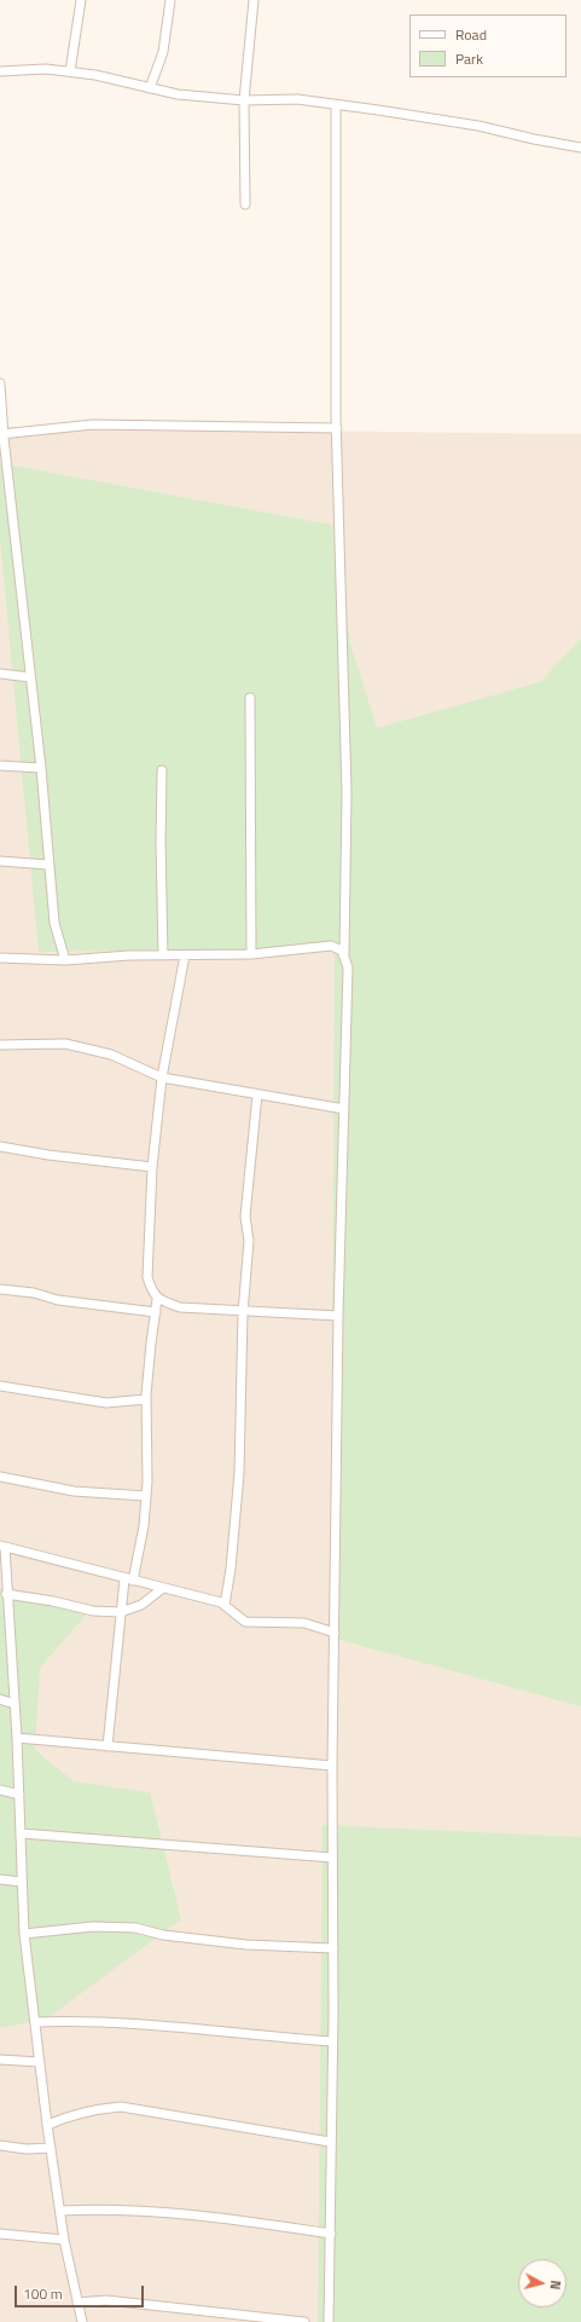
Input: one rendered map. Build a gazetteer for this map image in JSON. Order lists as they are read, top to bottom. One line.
{"legend":["Road","Park"],"scale_bar":"100 m","north":"right"}
